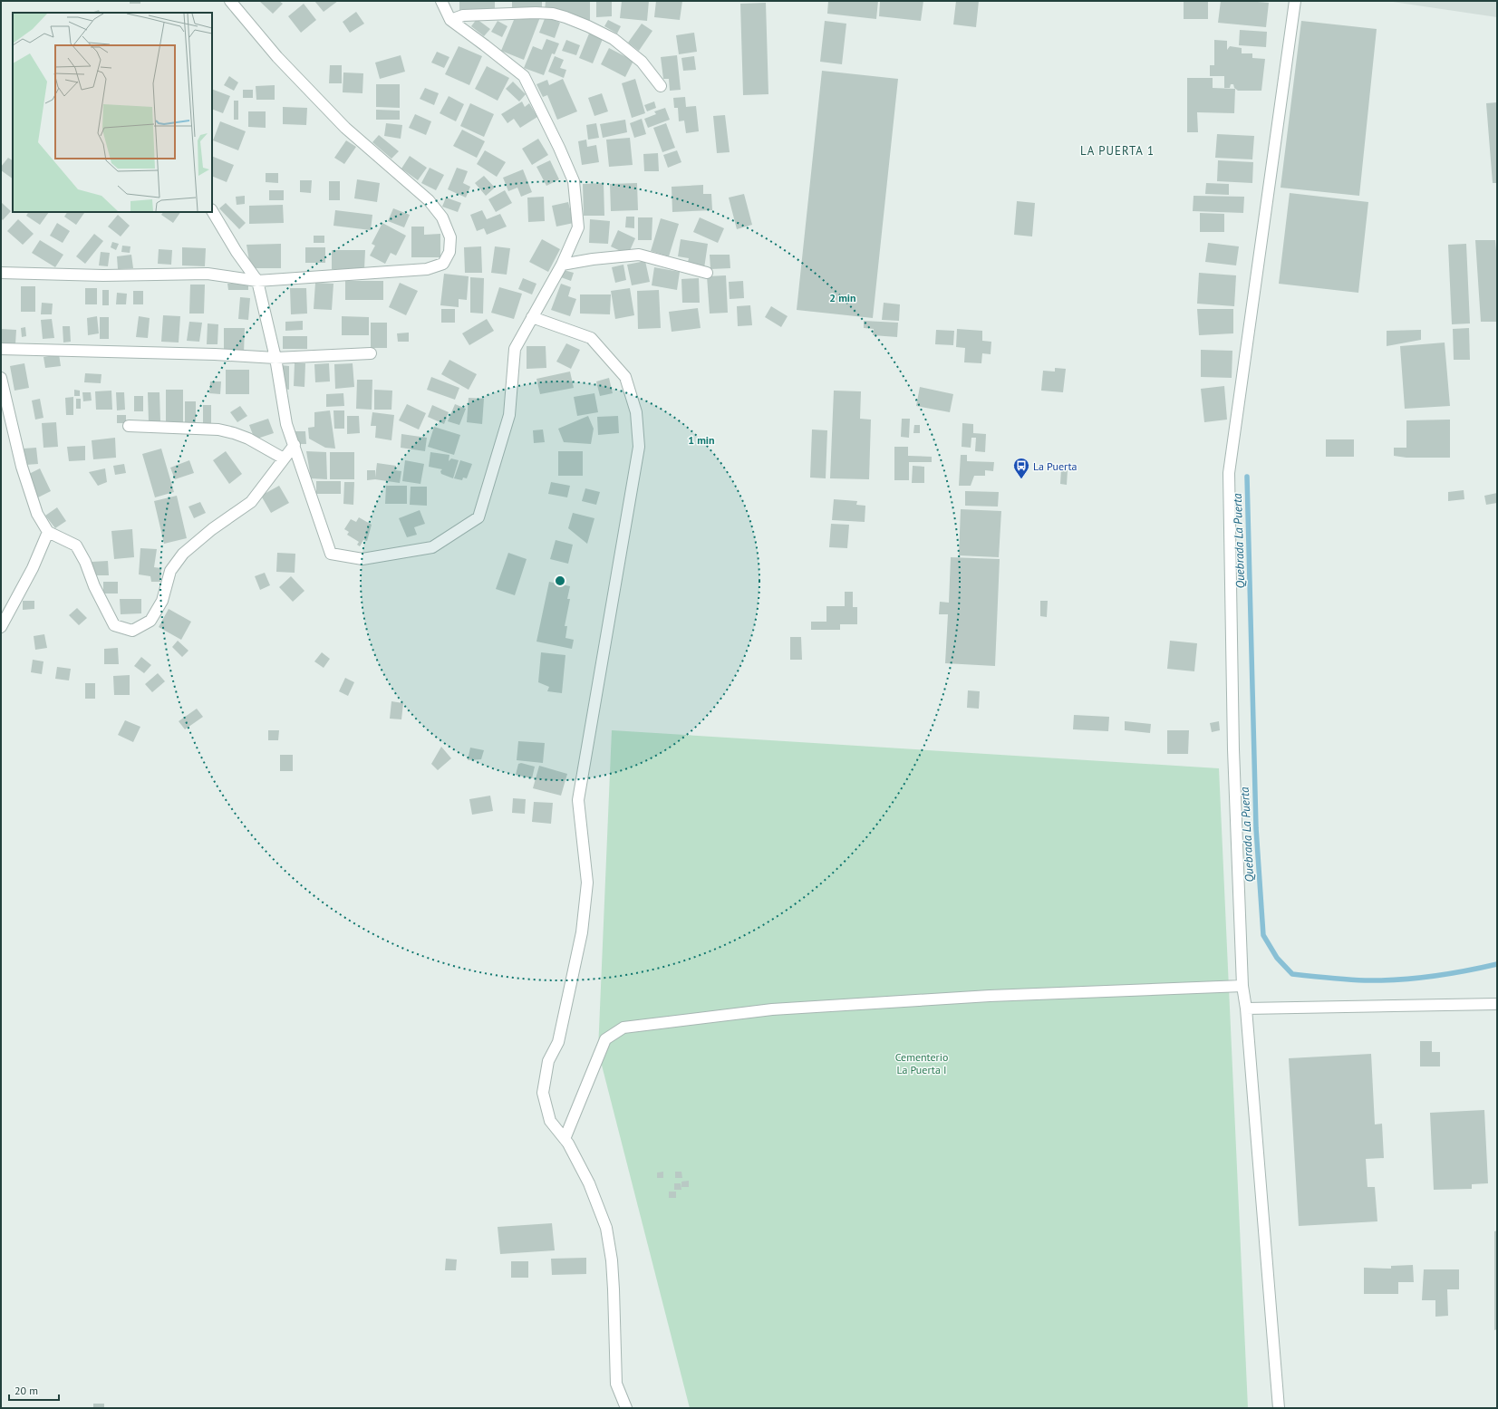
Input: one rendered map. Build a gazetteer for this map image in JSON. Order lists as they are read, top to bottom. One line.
{"districts":["LA PUERTA 1"],"water":["Quebrada La Puerta"],"parks":["Cementerio La Puerta I"],"places":{"bus stop":["La Puerta"]},"scale_bar":"20 m","rings":["2 min","1 min"]}
